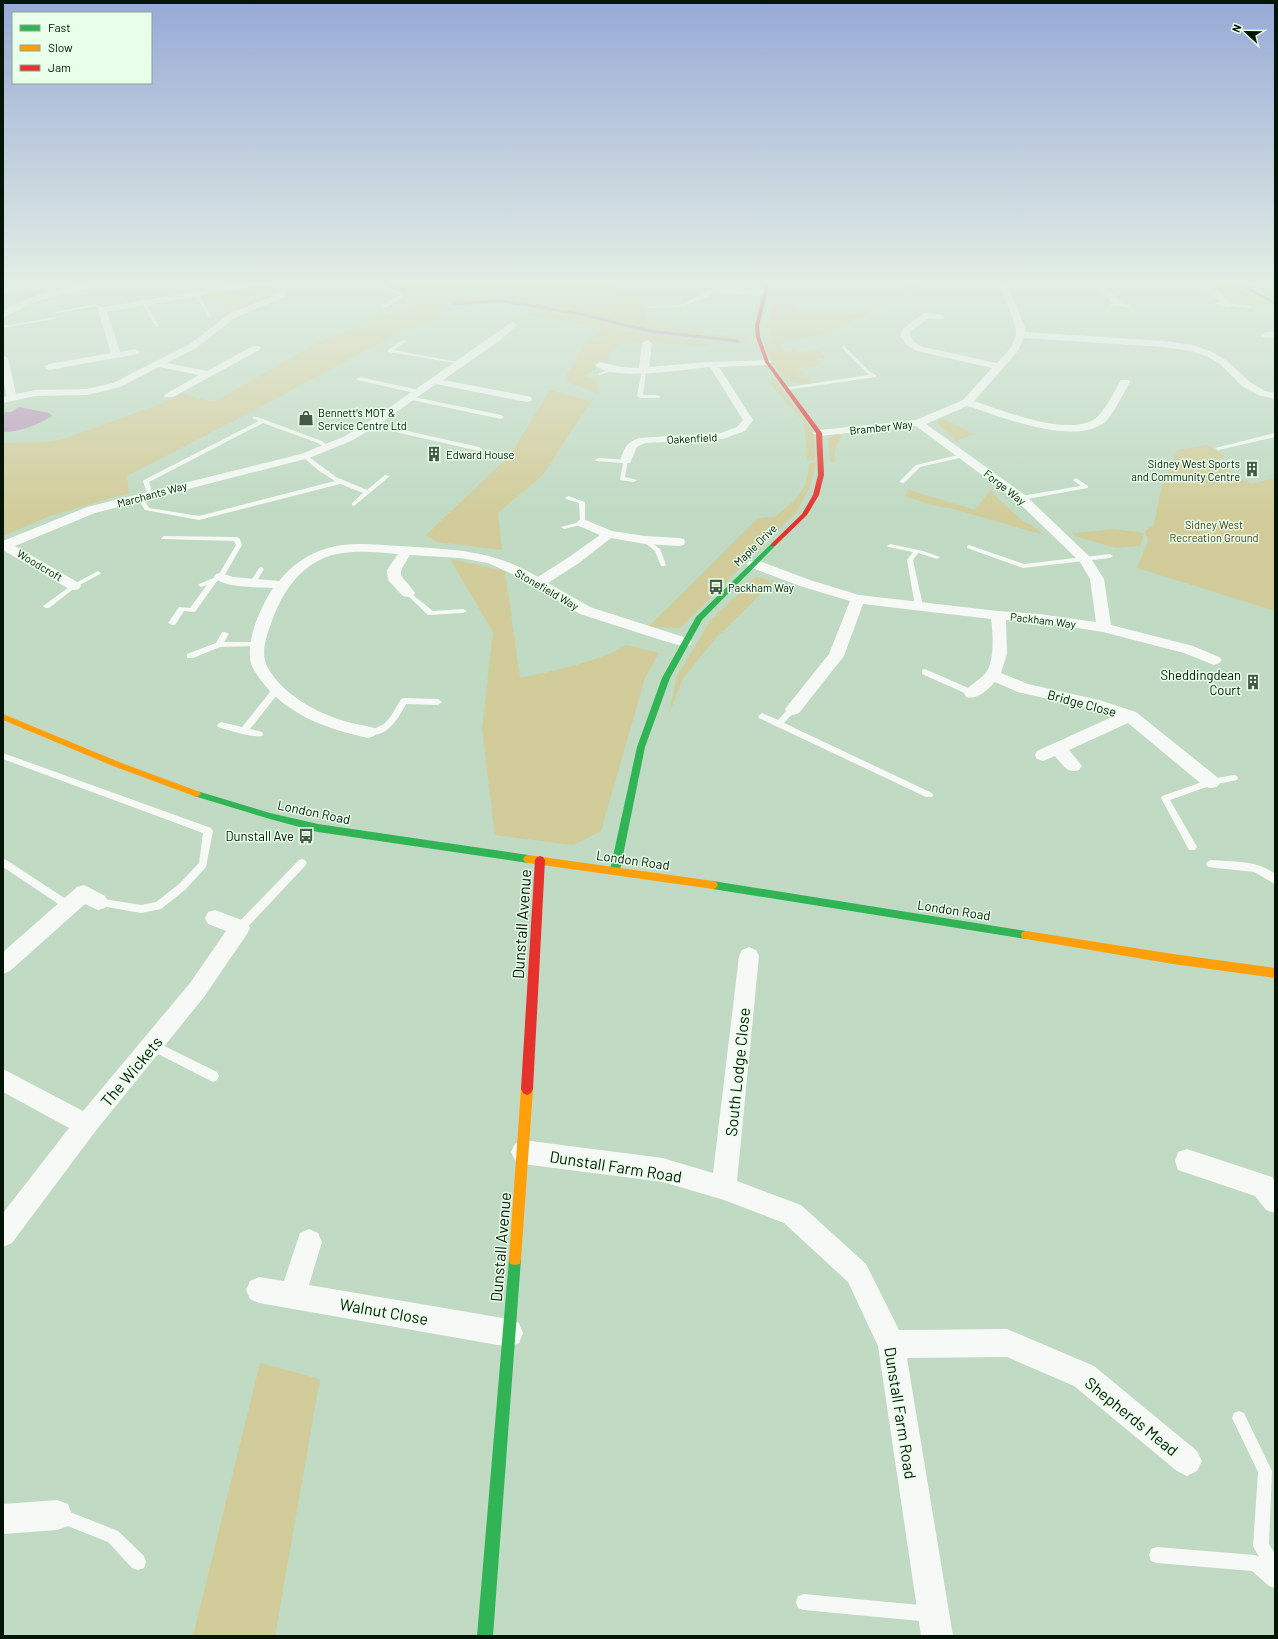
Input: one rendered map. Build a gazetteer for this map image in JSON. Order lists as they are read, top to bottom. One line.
{"streets":{"street":["Bramber Way","Oakenfield","Forge Way","Marchants Way","Maple Drive","Woodcroft","Stonefield Way","Packham Way","Bridge Close","London Road","Dunstall Avenue","The Wickets","South Lodge Close","Dunstall Farm Road","Walnut Close","Shepherds Mead"]},"crossings":[["Bramber Way","Forge Way"],["Bramber Way","Maple Drive"],["Forge Way","Packham Way"],["Marchants Way","Woodcroft"],["Maple Drive","Stonefield Way"],["Maple Drive","Packham Way"],["Maple Drive","London Road"],["London Road","Dunstall Avenue"],["Dunstall Avenue","Dunstall Farm Road"],["Dunstall Avenue","Walnut Close"],["South Lodge Close","Dunstall Farm Road"],["Dunstall Farm Road","Shepherds Mead"]],"parks":["Sidney West Recreation Ground"],"places":{"shop":["Bennett's MOT & Service Centre Ltd"],"building":["Edward House","Sidney West Sports and Community Centre","Sheddingdean Court"],"bus stop":["Packham Way","Dunstall Ave"]},"legend":["Fast","Slow","Jam"],"north":"left"}
